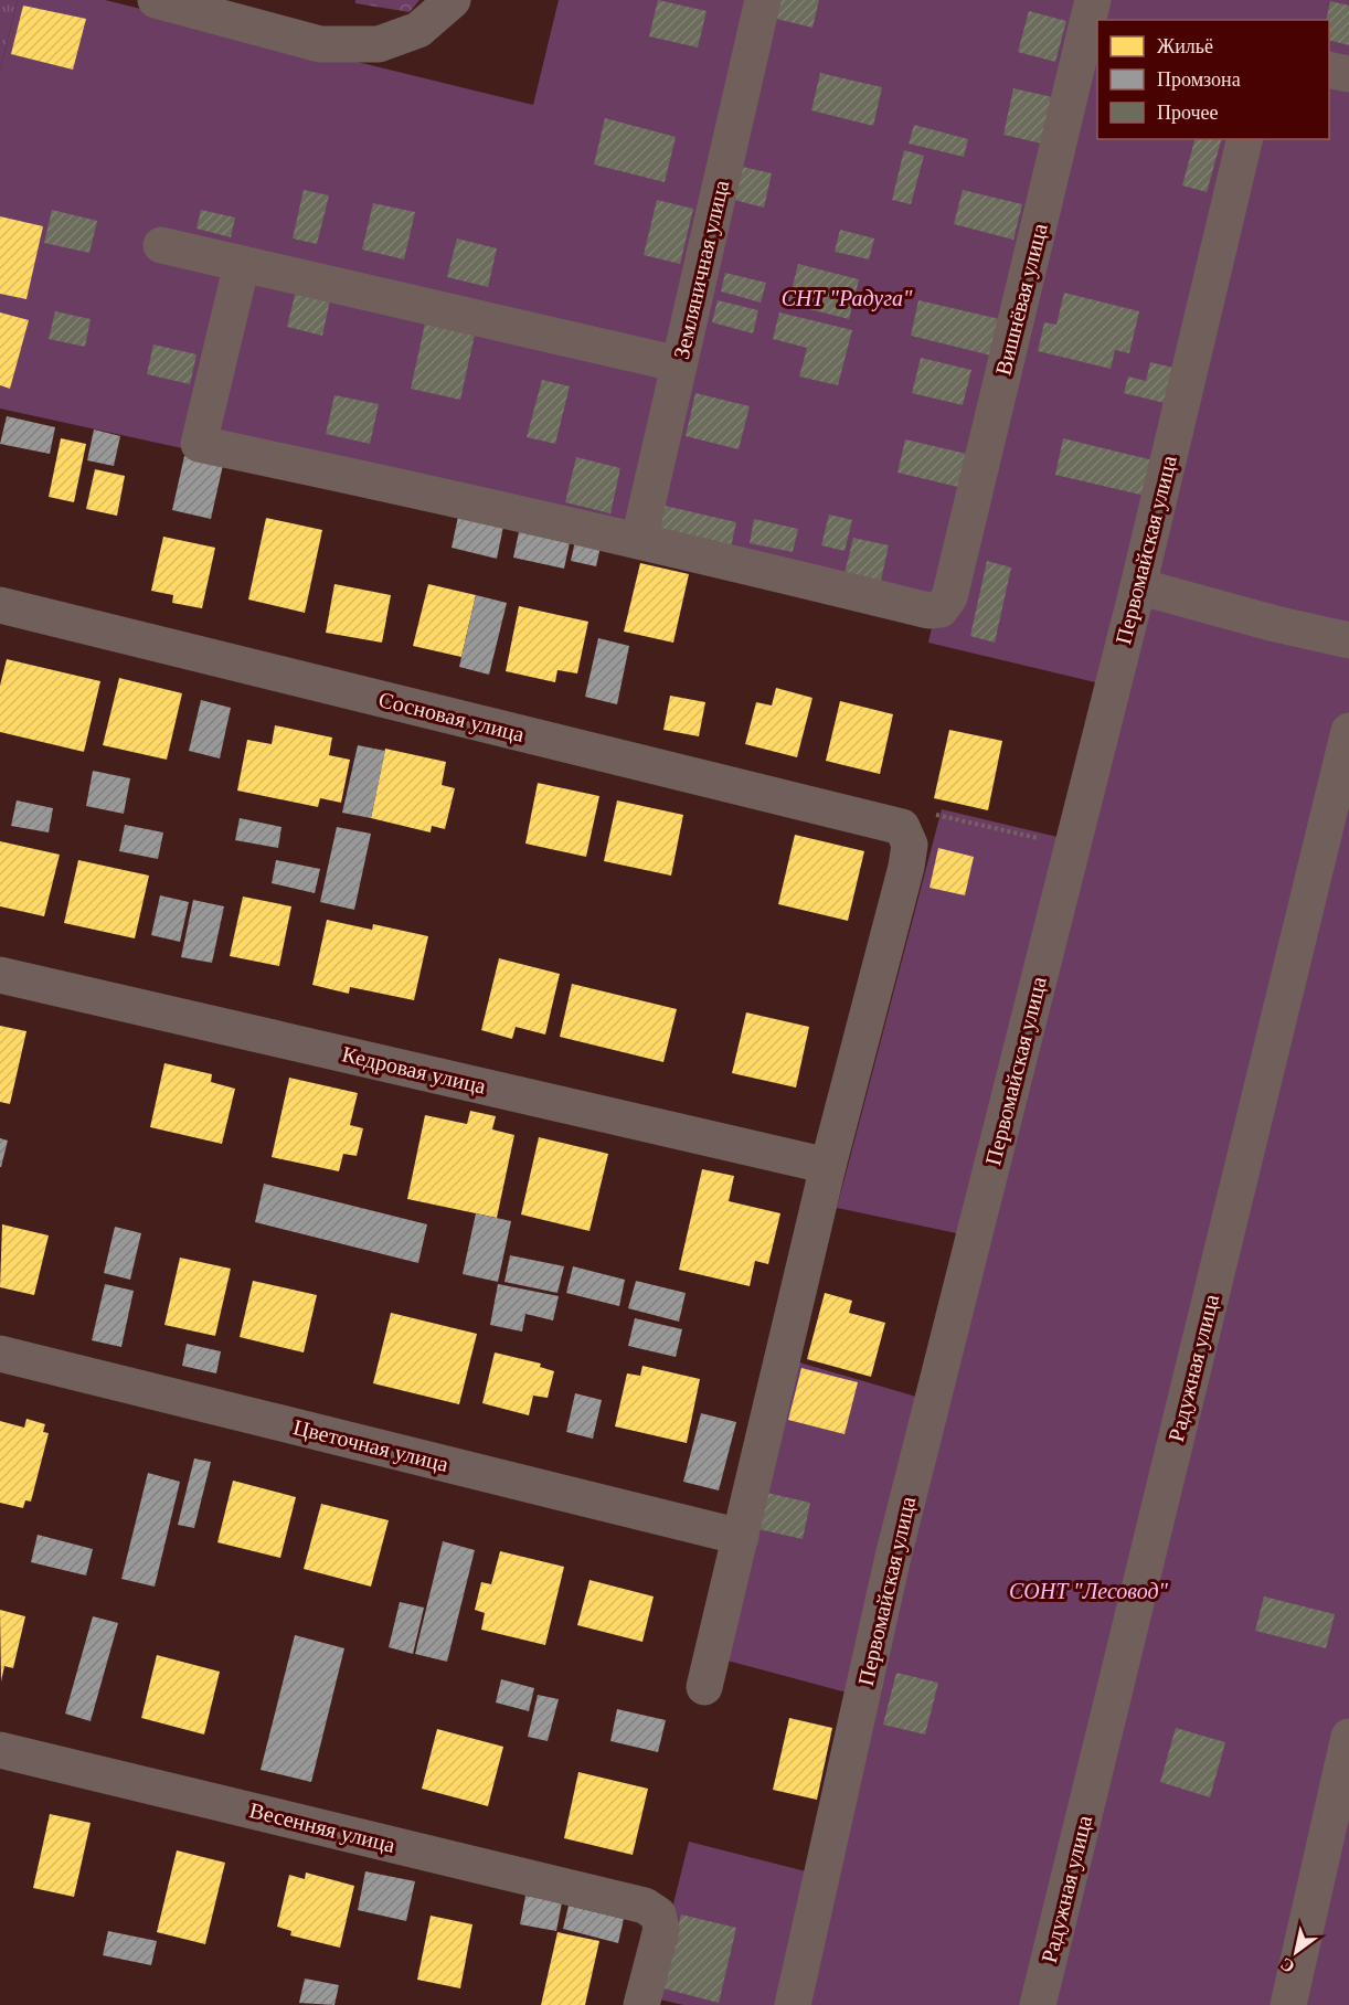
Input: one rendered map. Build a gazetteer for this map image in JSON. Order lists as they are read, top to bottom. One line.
{"streets":{"street":["Земляничная улица","Вишнёвая улица","Первомайская улица","Сосновая улица","Кедровая улица","Радужная улица","Цветочная улица","Весенняя улица"]},"crossings":[["Земляничная улица","Вишнёвая улица"]],"parks":["СНТ \"Радуга\"","СОНТ \"Лесовод\""],"legend":["Жильё","Промзона","Прочее"],"north":"bottom left"}
